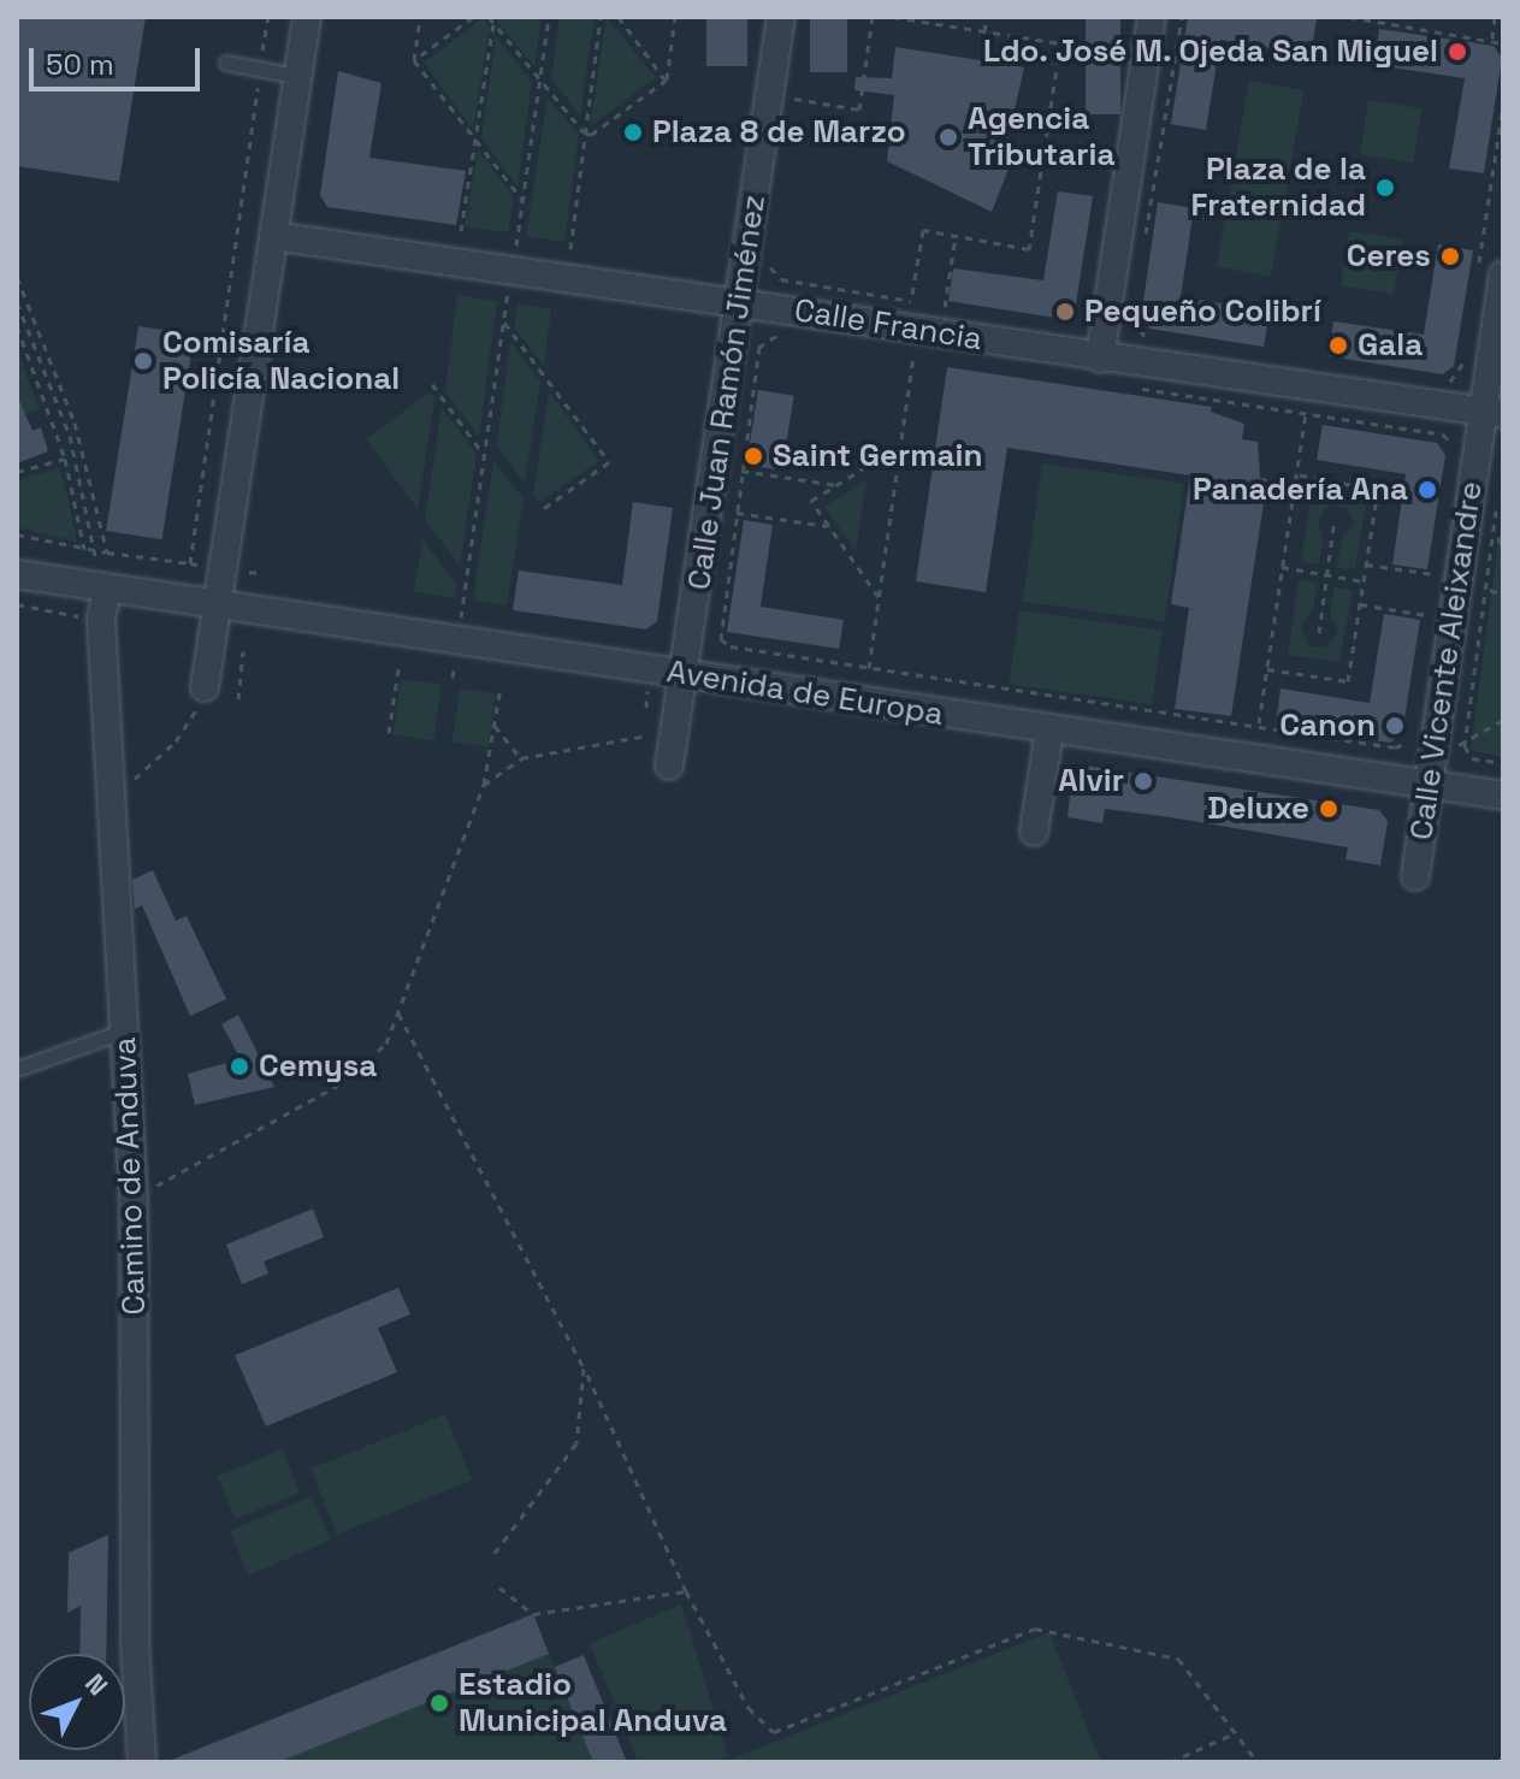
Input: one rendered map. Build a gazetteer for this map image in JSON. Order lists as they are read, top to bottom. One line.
{"streets":{"street":["Calle Francia","Calle Juan Ramón Jiménez","Calle Vicente Aleixandre","Avenida de Europa","Camino de Anduva"]},"crossings":[["Calle Francia","Calle Juan Ramón Jiménez"],["Calle Francia","Calle Vicente Aleixandre"],["Calle Juan Ramón Jiménez","Avenida de Europa"],["Calle Vicente Aleixandre","Avenida de Europa"],["Avenida de Europa","Camino de Anduva"]],"places":["Ldo. José M. Ojeda San Miguel","Plaza 8 de Marzo","Agencia Tributaria","Plaza de la Fraternidad","Ceres","Pequeño Colibrí","Gala","Comisaría Policía Nacional","Saint Germain","Panadería Ana","Canon","Alvir","Deluxe","Cemysa","Estadio Municipal Anduva"],"scale_bar":"50 m","north":"top right"}
